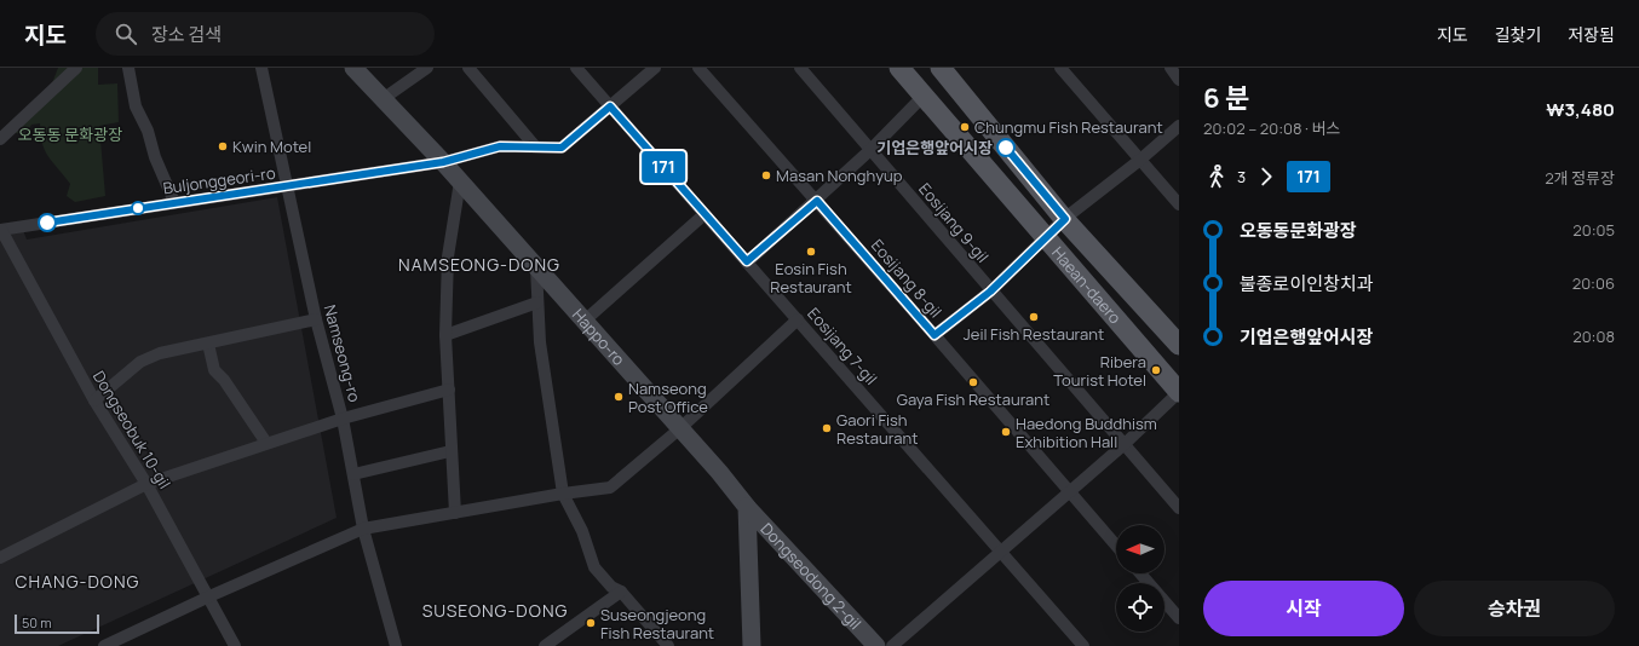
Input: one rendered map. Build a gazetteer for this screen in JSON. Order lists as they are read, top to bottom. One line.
{"streets":{"main road":["Haean-daero","Happo-ro","Dongseodong 2-gil"],"street":["Buljonggeori-ro","Eosijang 9-gil","Eosijang 8-gil","Eosijang 7-gil","Namseong-ro","Dongseobuk 10-gil"]},"crossings":[["Buljonggeori-ro","Happo-ro"],["Buljonggeori-ro","Eosijang 7-gil"],["Buljonggeori-ro","Namseong-ro"],["Buljonggeori-ro","Dongseobuk 10-gil"],["Happo-ro","Dongseodong 2-gil"]],"districts":["NAMSEONG-DONG","CHANG-DONG","SUSEONG-DONG"],"parks":["오동동 문화광장"],"places":["Chungmu Fish Restaurant","Kwin Motel","기업은행앞어시장","Masan Nonghyup","Eosin Fish Restaurant","Jeil Fish Restaurant","Ribera Tourist Hotel","Gaya Fish Restaurant","Namseong Post Office","Gaori Fish Restaurant","Haedong Buddhism Exhibition Hall","Suseongjeong Fish Restaurant"],"lines":["bus line 171"],"scale_bar":"50 m","north":"left","page":{"header":"지도","search":"장소 검색","nav":["지도","길찾기","저장됨"],"on_map":"171","heading":["6 분","20:02 – 20:08 · 버스","₩3,480"],"legs":["3","171","2개 정류장"],"list":[{"name":"오동동문화광장","value":"20:05"},{"name":"불종로이인창치과","value":"20:06"},{"name":"기업은행앞어시장","value":"20:08"}],"buttons":["시작","승차권"],"scale":"50 m"}}
